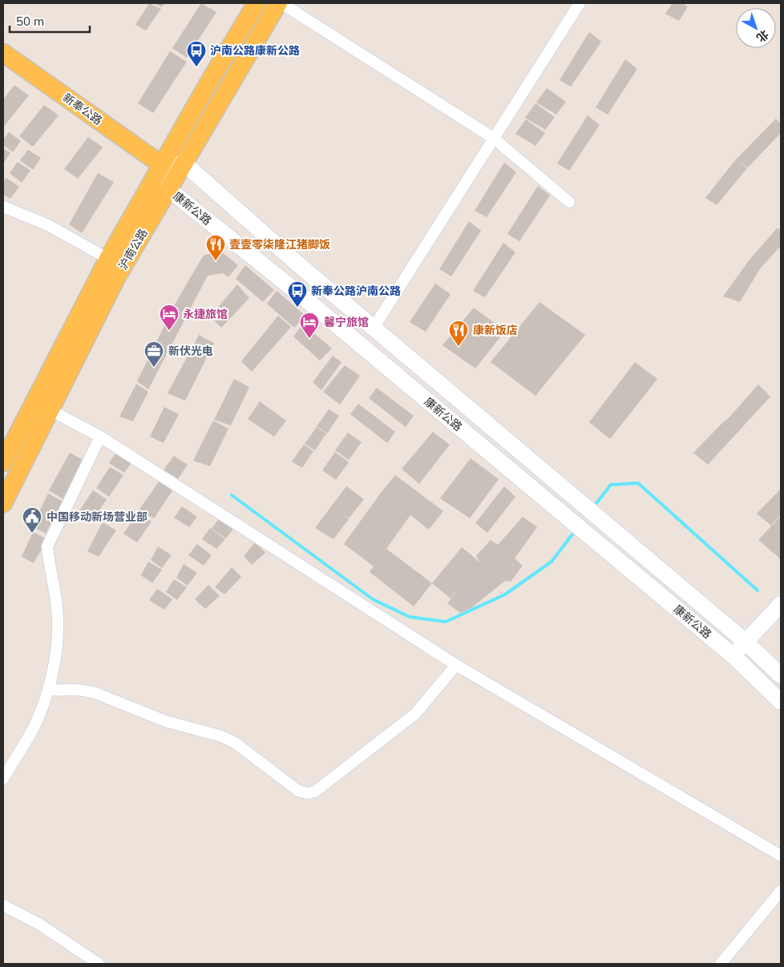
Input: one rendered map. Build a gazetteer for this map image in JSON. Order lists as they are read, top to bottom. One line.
{"streets":{"main road":["新奉公路","康新公路","沪南公路"]},"crossings":[["新奉公路","康新公路"],["新奉公路","沪南公路"],["康新公路","沪南公路"]],"places":{"bus stop":["沪南公路康新公路","新奉公路沪南公路"],"restaurant":["壹壹零柒隆江猪脚饭","康新饭店"],"hotel":["永捷旅馆","馨宁旅馆"],"office":["新伏光电"],"public building":["中国移动新场营业部"]},"scale_bar":"50 m","north":"bottom right"}
